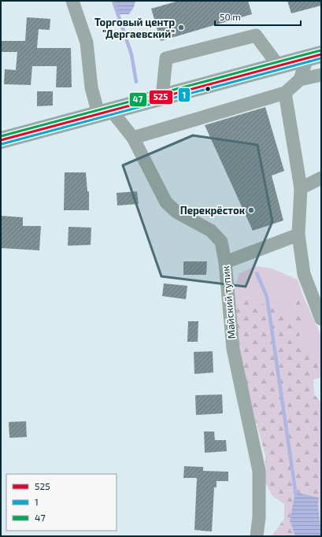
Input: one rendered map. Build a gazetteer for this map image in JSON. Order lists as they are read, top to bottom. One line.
{"streets":{"street":["Майский тупик"]},"places":["Торговый центр \"Дергаевский\"","Перекрёсток"],"lines":["transit line 47","transit line 525","transit line 1"],"legend":["525","1","47"],"scale_bar":"50 m"}
